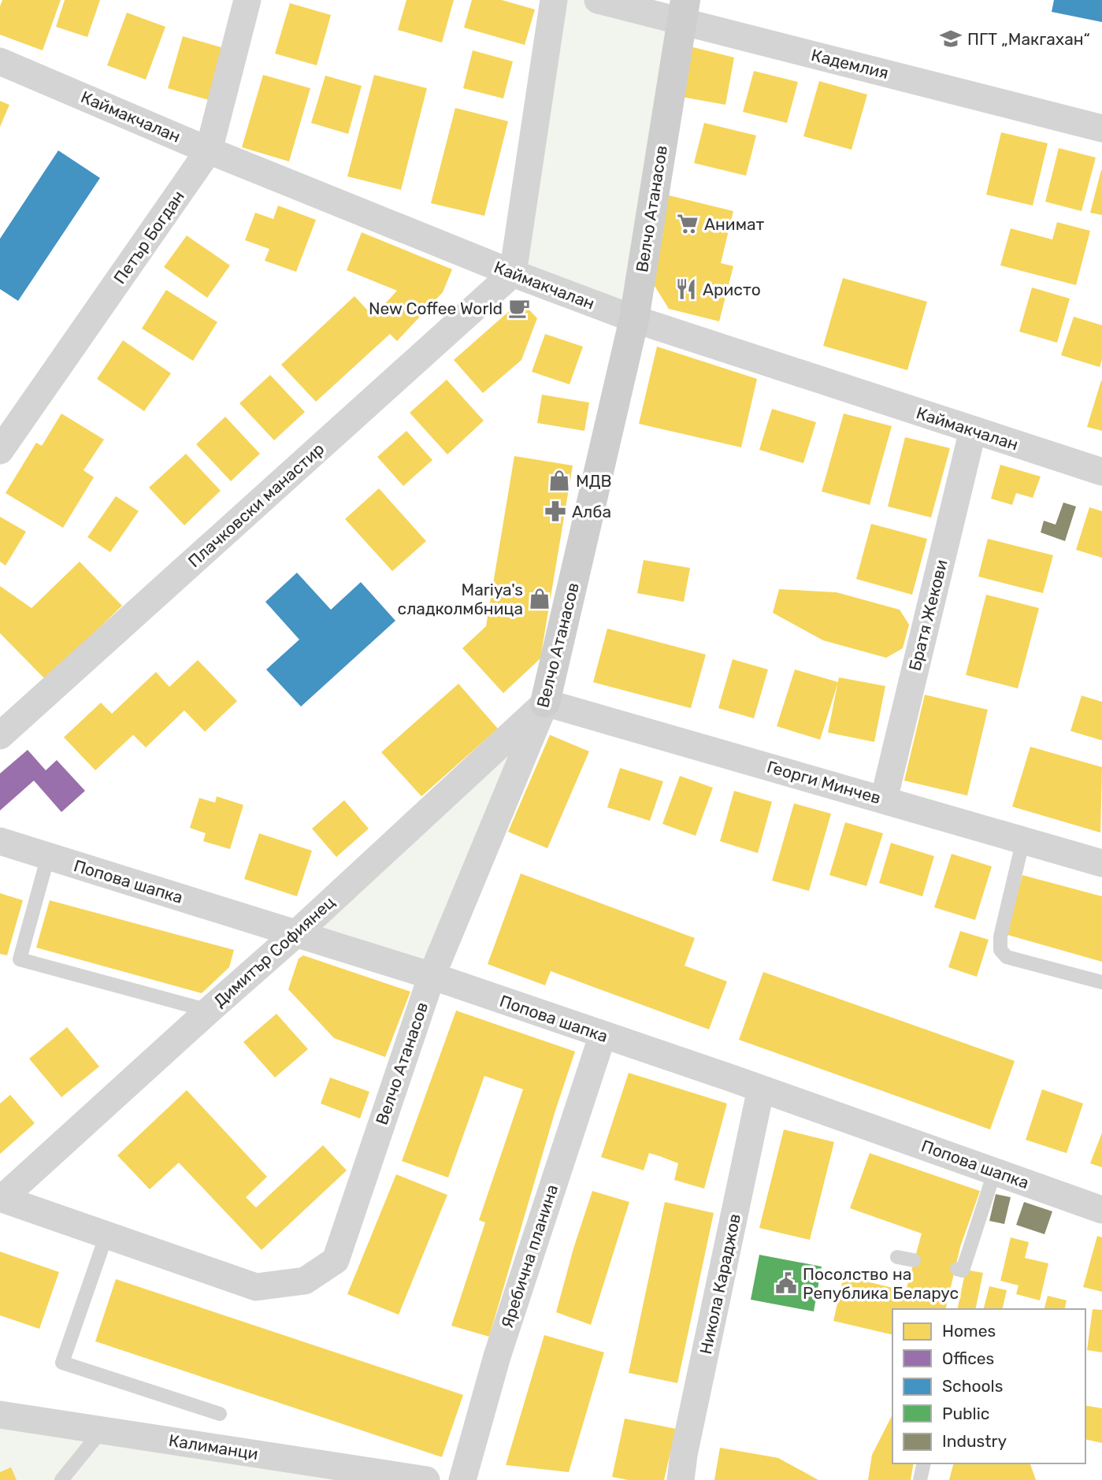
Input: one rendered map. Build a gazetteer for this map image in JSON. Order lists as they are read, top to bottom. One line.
{"streets":{"street":["Кадемлия","Каймакчалан","Велчо Атанасов","Петър Богдан","Плачковски манастир","Братя Жекови","Георги Минчев","Попова шапка","Димитър Софиянец","Яребична планина","Никола Караджов","Калиманци"]},"crossings":[["Кадемлия","Велчо Атанасов"],["Каймакчалан","Велчо Атанасов"],["Каймакчалан","Петър Богдан"],["Каймакчалан","Плачковски манастир"],["Каймакчалан","Братя Жекови"],["Велчо Атанасов","Георги Минчев"],["Велчо Атанасов","Попова шапка"],["Велчо Атанасов","Димитър Софиянец"],["Братя Жекови","Георги Минчев"],["Георги Минчев","Димитър Софиянец"],["Попова шапка","Димитър Софиянец"],["Попова шапка","Яребична планина"],["Попова шапка","Никола Караджов"]],"places":{"school or university":["ПГТ „Макгахан“"],"supermarket":["Анимат"],"restaurant":["Аристо"],"cafe":["New Coffee World"],"shop":["МДВ","Mariya's сладколмбница"],"pharmacy":["Алба"],"public building":["Посолство на Република Беларус"]},"legend":["Homes","Offices","Schools","Public","Industry"]}
